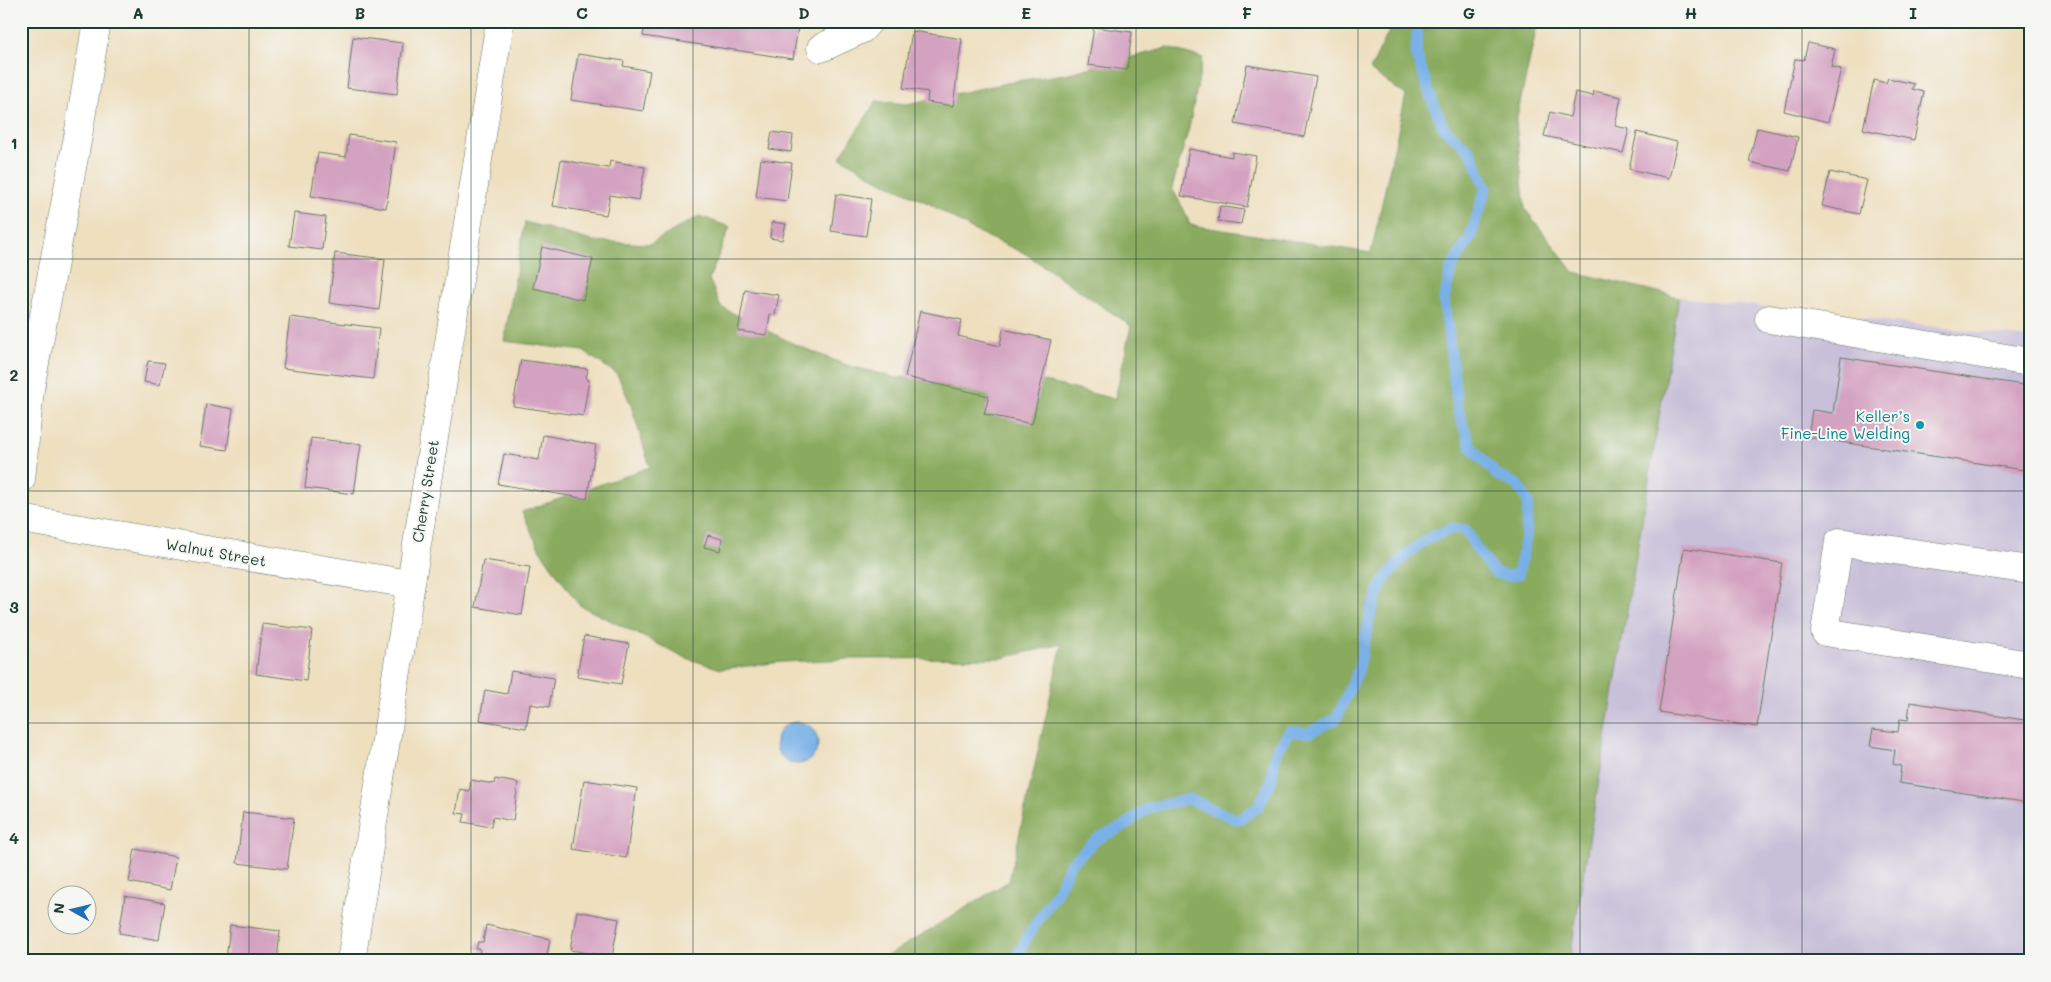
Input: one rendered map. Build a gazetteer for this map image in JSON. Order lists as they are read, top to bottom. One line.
{"streets":{"street":["Cherry Street","Walnut Street"]},"crossings":[["Cherry Street","Walnut Street"]],"places":["Keller’s Fine-Line Welding"],"north":"left","grid":{"columns":["A","B","C","D","E","F","G","H","I"],"rows":["1","2","3","4"]}}
